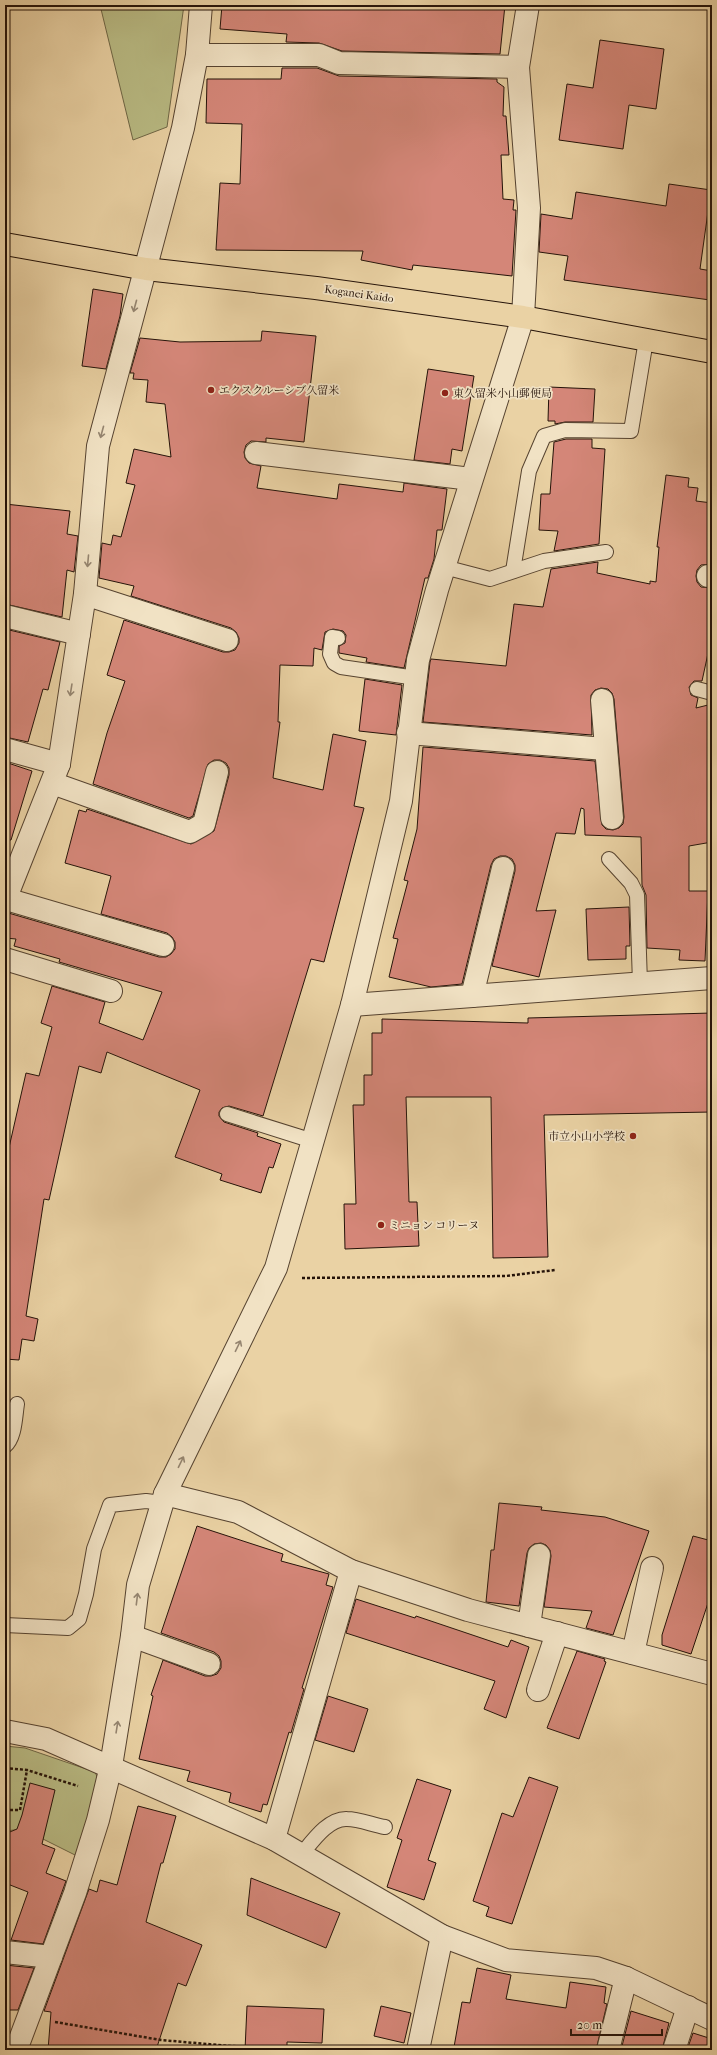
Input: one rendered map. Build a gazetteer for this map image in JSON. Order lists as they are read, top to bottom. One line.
{"streets":{"main road":["Koganei Kaido"]},"places":["エクスクルーシブ久留米","東久留米小山郵便局","市立小山小学校","ミニョン コリーヌ"],"scale_bar":"20 m"}
